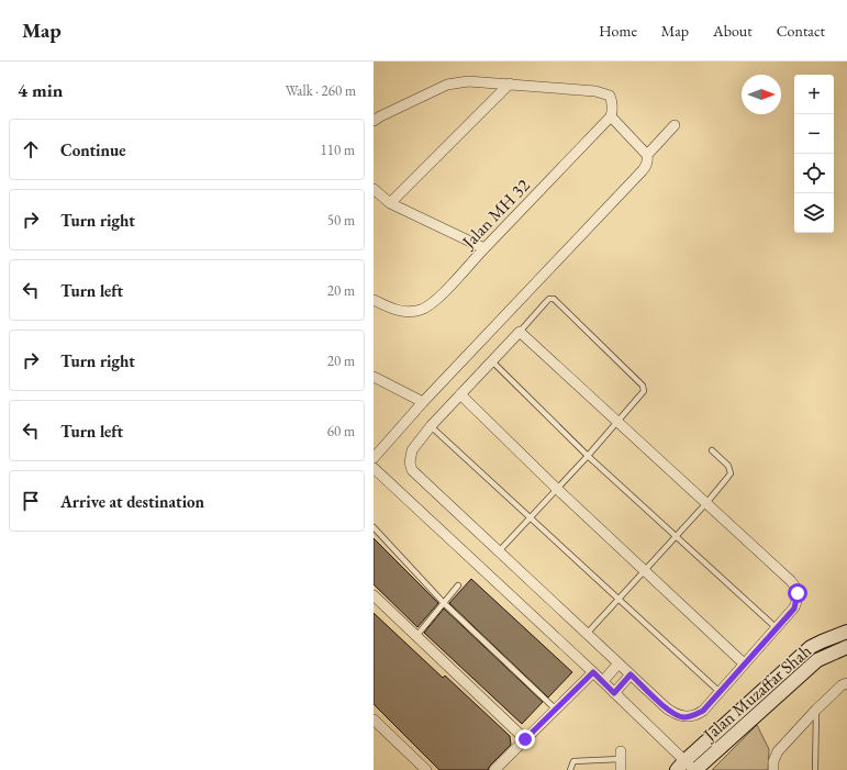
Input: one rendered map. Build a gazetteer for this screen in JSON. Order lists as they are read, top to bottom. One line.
{"streets":{"main road":["Jalan Muzaffar Shah"],"street":["Jalan MH 32"]},"north":"right","page":{"header":"Map","nav":["Home","Map","About","Contact"],"heading":["4 min","Walk · 260 m"],"map_buttons":["+","−"],"list":[["Continue","110 m"],["Turn right","50 m"],["Turn left","20 m"],["Turn right","20 m"],["Turn left","60 m"],"Arrive at destination"]}}
